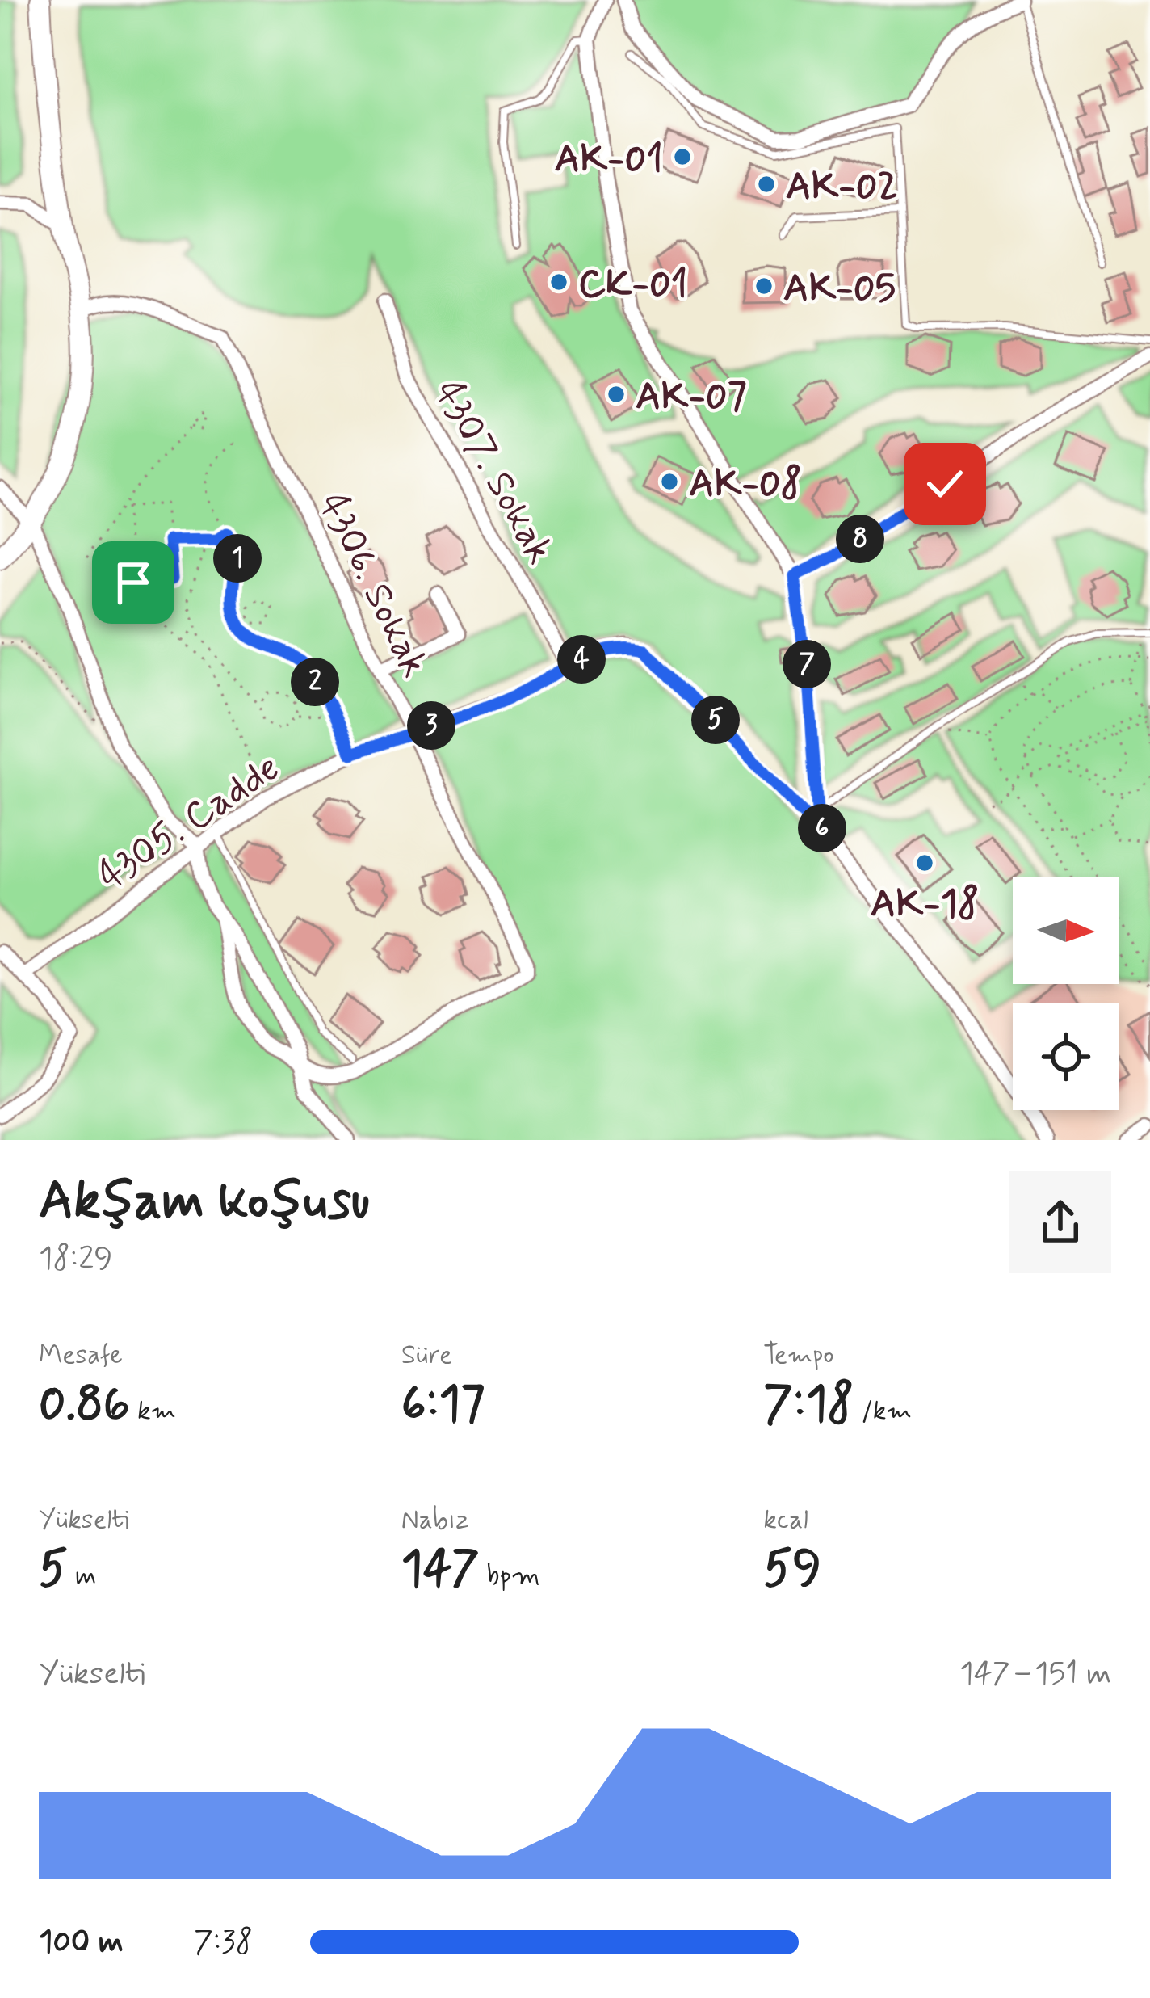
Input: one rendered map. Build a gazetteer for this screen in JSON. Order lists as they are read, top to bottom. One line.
{"streets":{"street":["4307. Sokak","4306. Sokak","4305. Cadde"]},"crossings":[["4307. Sokak","4305. Cadde"],["4306. Sokak","4305. Cadde"]],"places":["AK-01","AK-02","CK-01","AK-05","AK-07","AK-08","AK-18"],"north":"right","page":{"pins":["8","1","4","7","2","5","3","6"],"heading":["Akşam koşusu","18:29"],"stats":[["Mesafe","0.86 km"],["Süre","6:17"],["Tempo","7:18 /km"],["Yükselti","5 m"],["Nabız","147 bpm"],["kcal","59"]],"chart":["Yükselti","147–151 m"],"list":[{"name":"100 m","note":"7:38"}]}}
